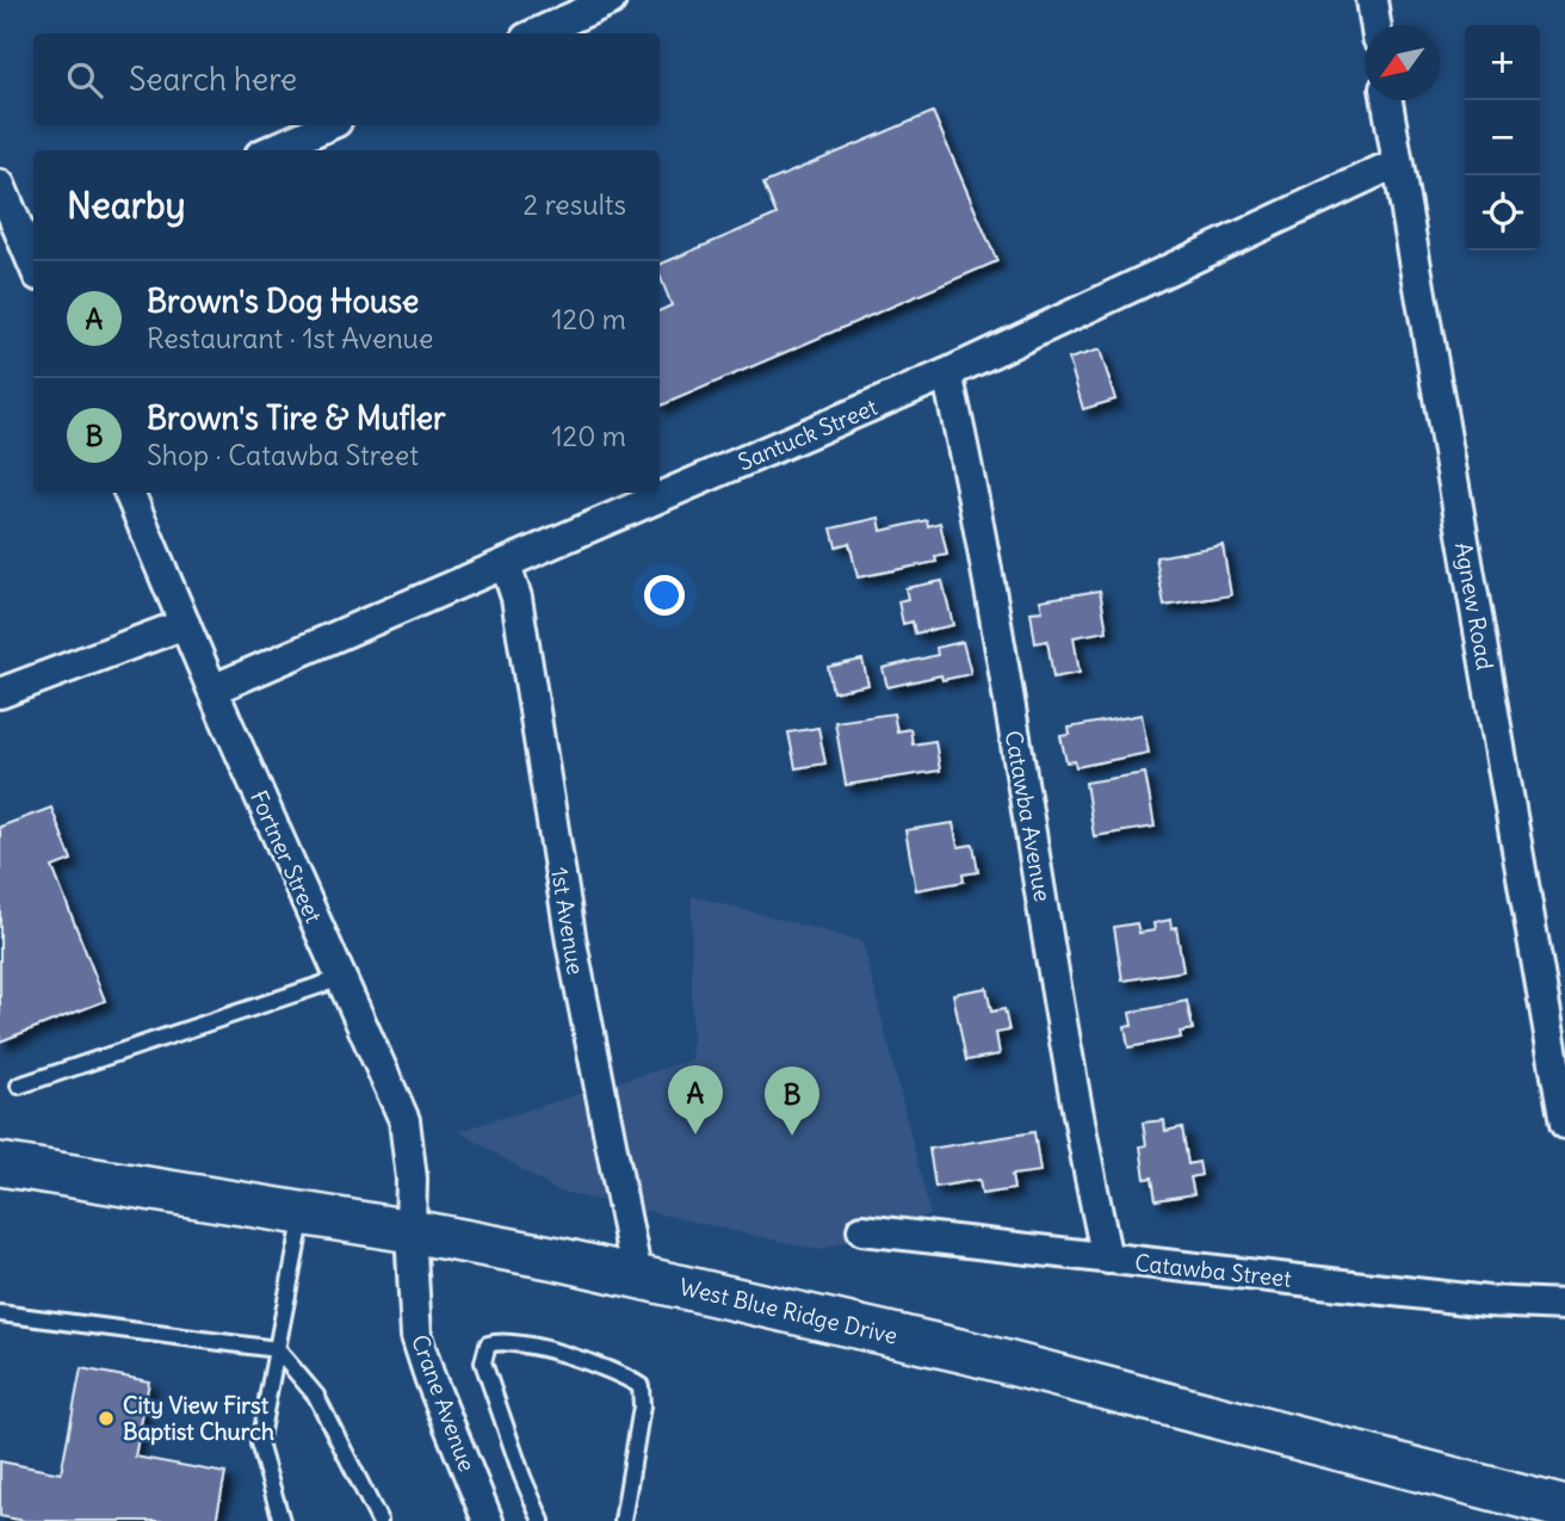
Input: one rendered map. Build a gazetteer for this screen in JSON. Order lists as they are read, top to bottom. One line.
{"streets":{"main road":["West Blue Ridge Drive"],"street":["Santuck Street","Agnew Road","Catawba Avenue","Fortner Street","1st Avenue","Catawba Street","Crane Avenue"]},"crossings":[["Santuck Street","Agnew Road"],["Santuck Street","Catawba Avenue"],["Santuck Street","Fortner Street"],["Santuck Street","1st Avenue"],["Catawba Avenue","Catawba Street"],["Fortner Street","West Blue Ridge Drive"],["Fortner Street","Crane Avenue"],["1st Avenue","West Blue Ridge Drive"],["West Blue Ridge Drive","Crane Avenue"]],"places":["City View First Baptist Church"],"north":"bottom left","page":{"map_buttons":["+","−"],"search":"Search here","heading":["Nearby","2 results"],"list":[{"mark":"A","name":"Brown's Dog House","note":"Restaurant · 1st Avenue","value":"120 m"},{"mark":"B","name":"Brown's Tire & Mufler","note":"Shop · Catawba Street","value":"120 m"}],"pins":["A","B"]}}
